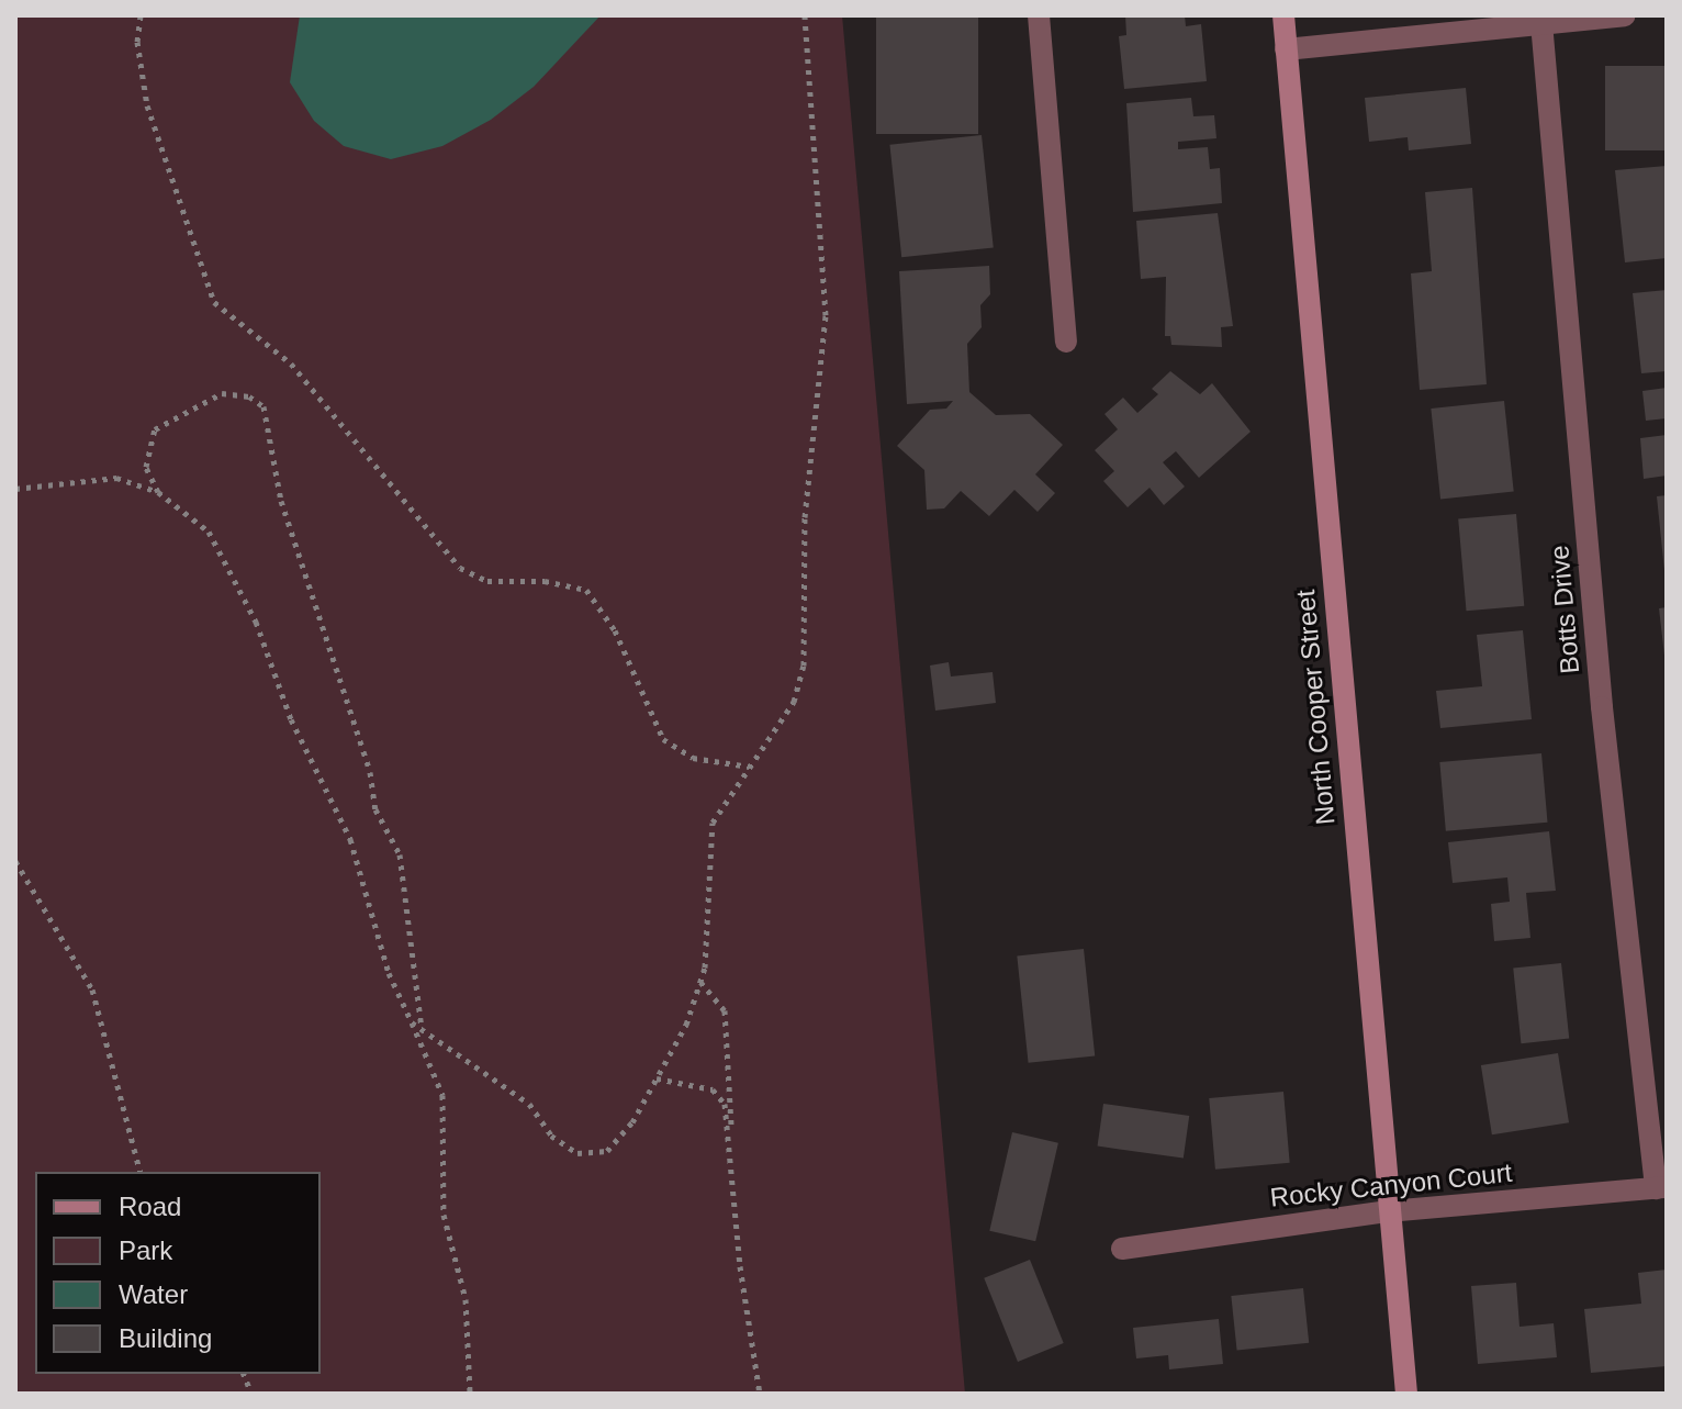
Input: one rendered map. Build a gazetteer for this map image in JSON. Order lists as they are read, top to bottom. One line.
{"streets":{"main road":["North Cooper Street"],"street":["Botts Drive","Rocky Canyon Court"]},"crossings":[["Botts Drive","Rocky Canyon Court"],["North Cooper Street","Rocky Canyon Court"]],"legend":["Road","Park","Water","Building"]}
